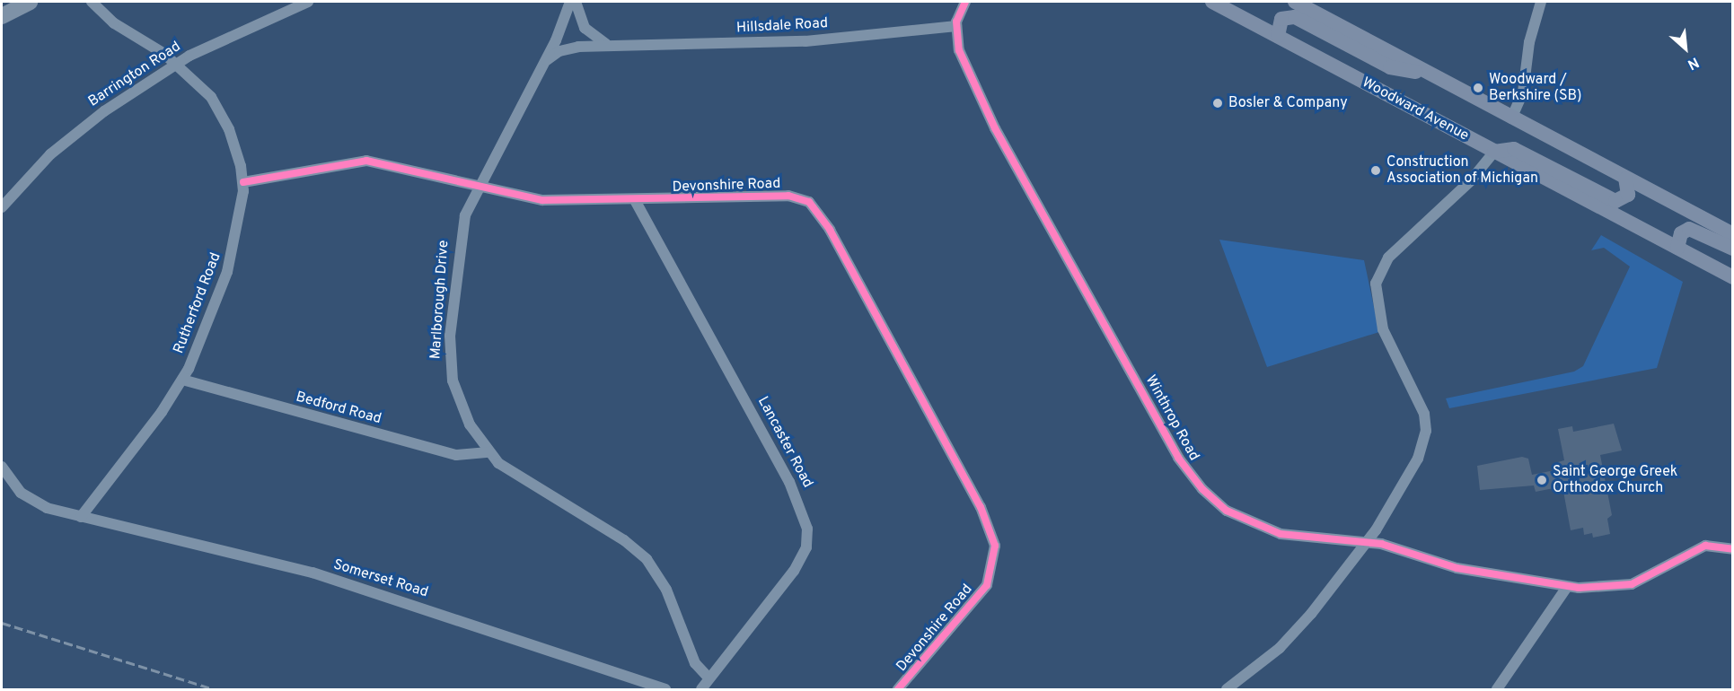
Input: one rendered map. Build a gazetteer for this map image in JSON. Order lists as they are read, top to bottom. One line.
{"streets":{"main road":["Woodward Avenue"],"street":["Hillsdale Road","Barrington Road","Devonshire Road","Marlborough Drive","Rutherford Road","Bedford Road","Winthrop Road","Lancaster Road","Somerset Road"]},"crossings":[["Hillsdale Road","Marlborough Drive"],["Hillsdale Road","Winthrop Road"],["Barrington Road","Rutherford Road"],["Devonshire Road","Marlborough Drive"],["Devonshire Road","Rutherford Road"],["Devonshire Road","Lancaster Road"],["Marlborough Drive","Bedford Road"],["Marlborough Drive","Lancaster Road"],["Rutherford Road","Bedford Road"],["Rutherford Road","Somerset Road"]],"places":["Woodward / Berkshire (SB)","Bosler & Company","Construction Association of Michigan","Saint George Greek Orthodox Church"],"north":"bottom right"}
